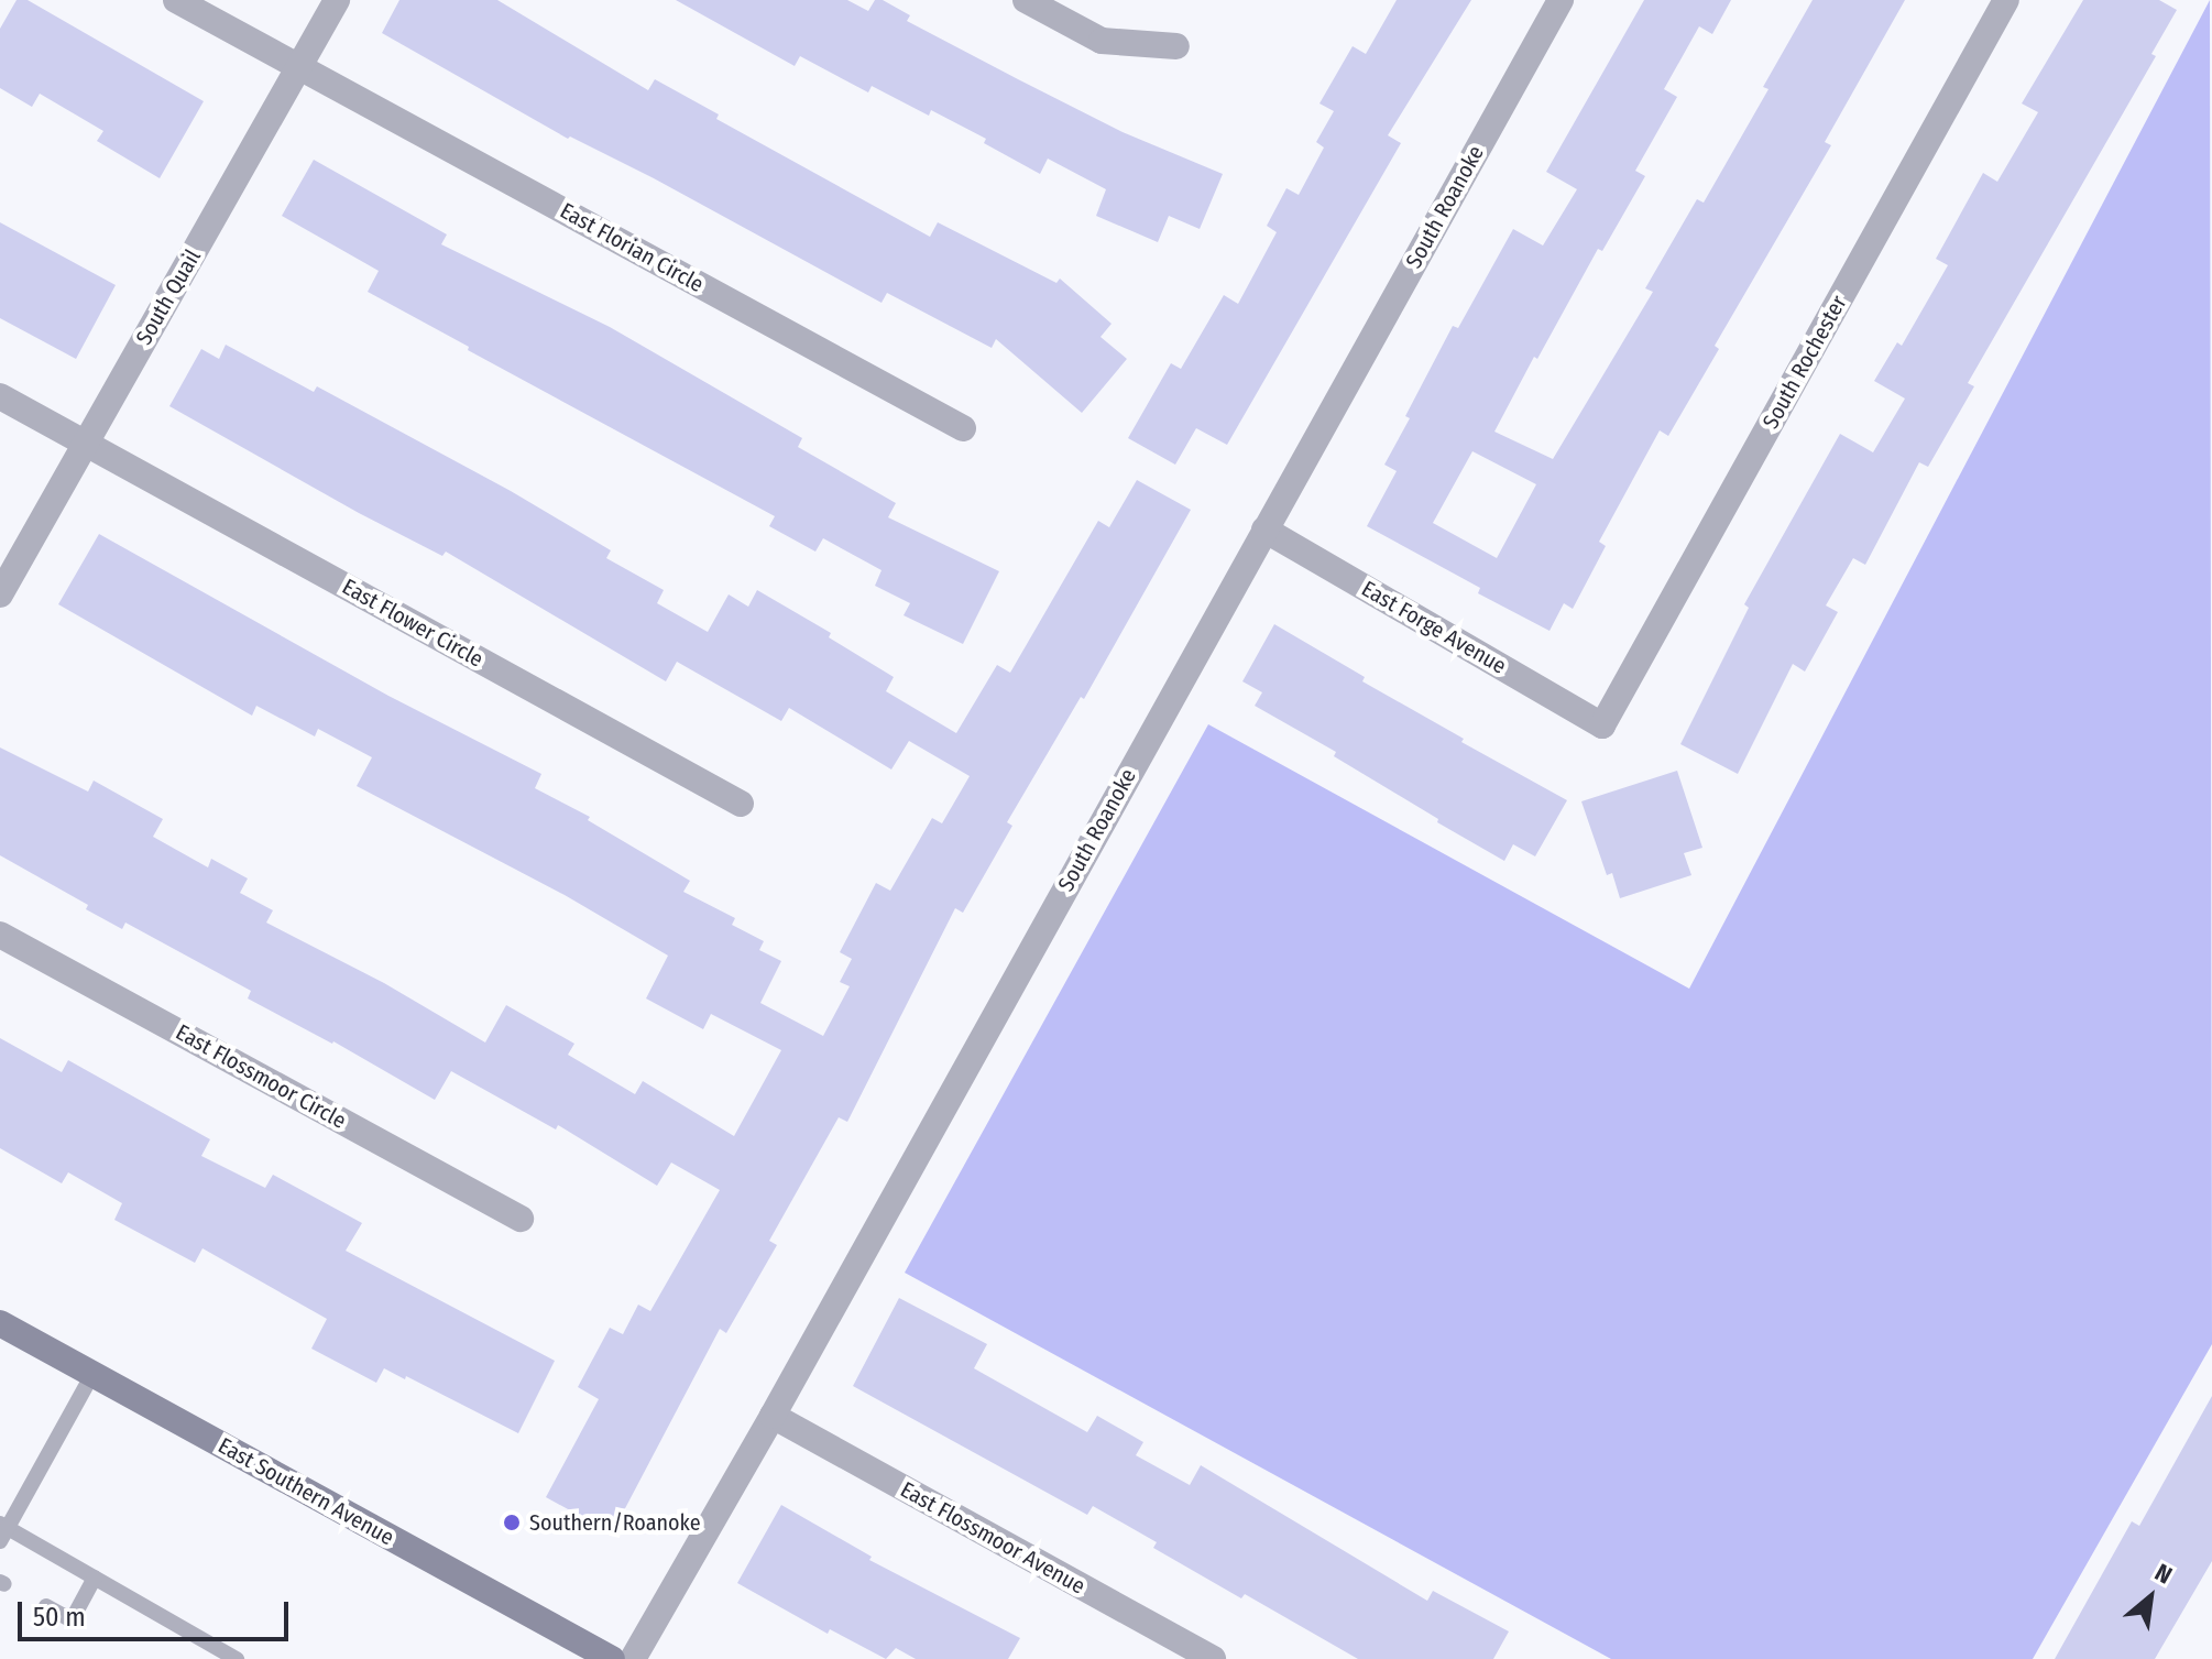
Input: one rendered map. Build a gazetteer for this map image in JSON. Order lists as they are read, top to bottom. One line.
{"streets":{"main road":["East Southern Avenue"],"street":["South Roanoke","East Florian Circle","South Quail","South Rochester","East Flower Circle","East Forge Avenue","East Flossmoor Circle","East Flossmoor Avenue"]},"crossings":[["South Roanoke","East Forge Avenue"],["South Roanoke","East Flossmoor Avenue"],["East Florian Circle","South Quail"],["South Quail","East Flower Circle"],["South Rochester","East Forge Avenue"]],"places":["Southern/Roanoke"],"scale_bar":"50 m","north":"top right"}
